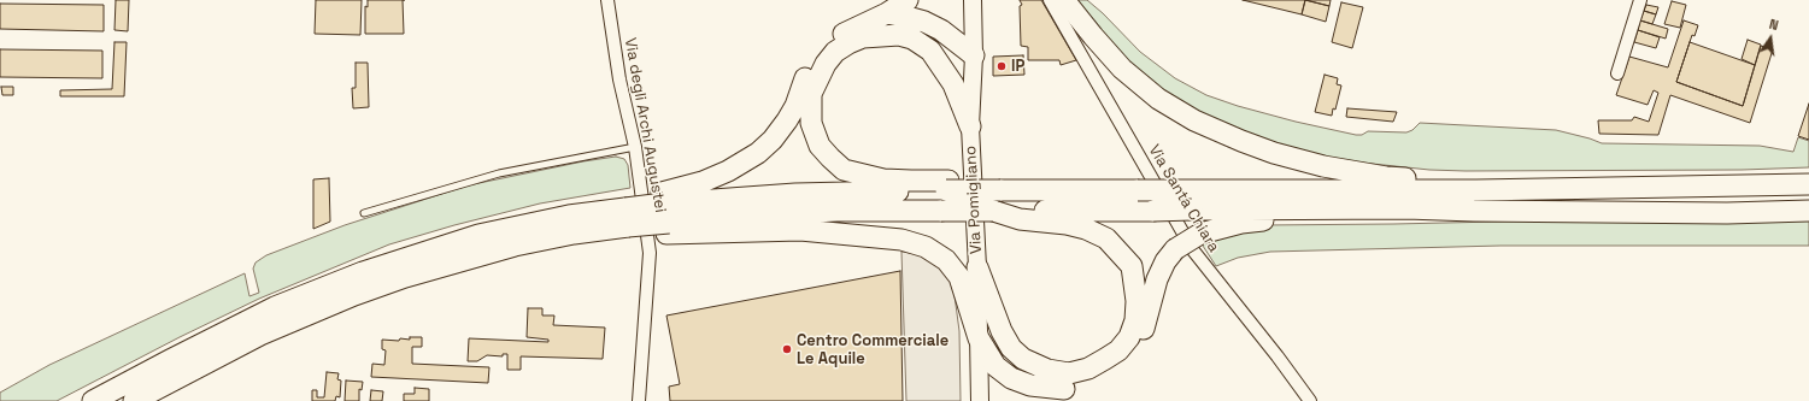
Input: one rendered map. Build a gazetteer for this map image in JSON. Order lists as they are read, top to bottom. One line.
{"streets":{"main road":["Via Pomigliano"],"street":["Via degli Archi Augustei","Via Santa Chiara"]},"places":["IP","Centro Commerciale Le Aquile"],"north":"top"}
